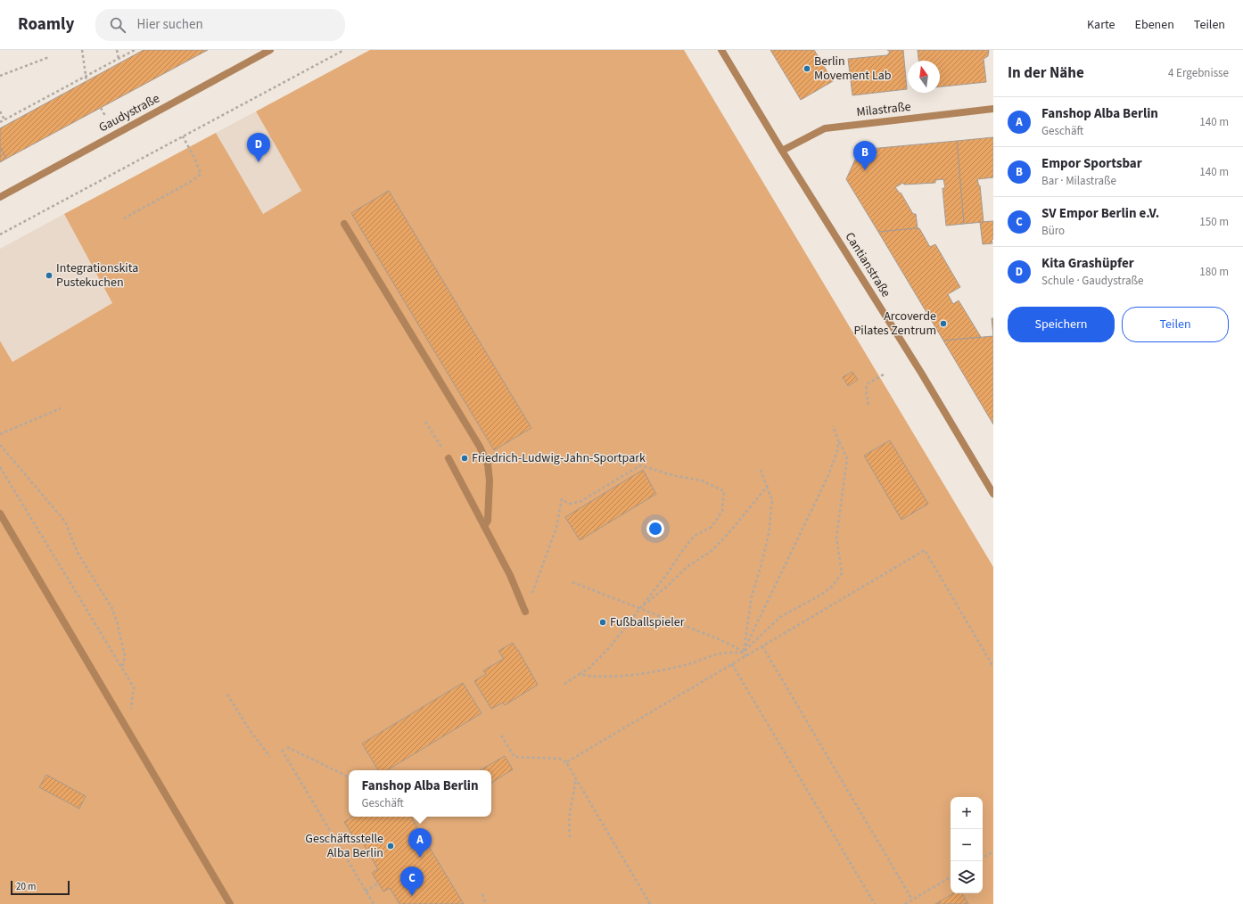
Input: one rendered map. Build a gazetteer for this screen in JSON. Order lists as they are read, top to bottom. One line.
{"streets":{"street":["Milastraße","Gaudystraße","Cantianstraße"]},"crossings":[["Milastraße","Cantianstraße"]],"places":["Berlin Movement Lab","Integrationskita Pustekuchen","Arcoverde Pilates Zentrum","Friedrich-Ludwig-Jahn-Sportpark","Fußballspieler","Geschäftsstelle Alba Berlin"],"scale_bar":"20 m","north":"top","page":{"header":"Roamly","search":"Hier suchen","nav":["Karte","Ebenen","Teilen"],"heading":["In der Nähe","4 Ergebnisse"],"list":[{"mark":"A","name":"Fanshop Alba Berlin","note":"Geschäft","value":"140 m"},{"mark":"B","name":"Empor Sportsbar","note":"Bar · Milastraße","value":"140 m"},{"mark":"C","name":"SV Empor Berlin e.V.","note":"Büro","value":"150 m"},{"mark":"D","name":"Kita Grashüpfer","note":"Schule · Gaudystraße","value":"180 m"}],"pins":["D","B","A","C"],"buttons":["Speichern","Teilen"],"popup":["Fanshop Alba Berlin","Geschäft"],"map_buttons":["+","−"],"scale":"20 m"}}
